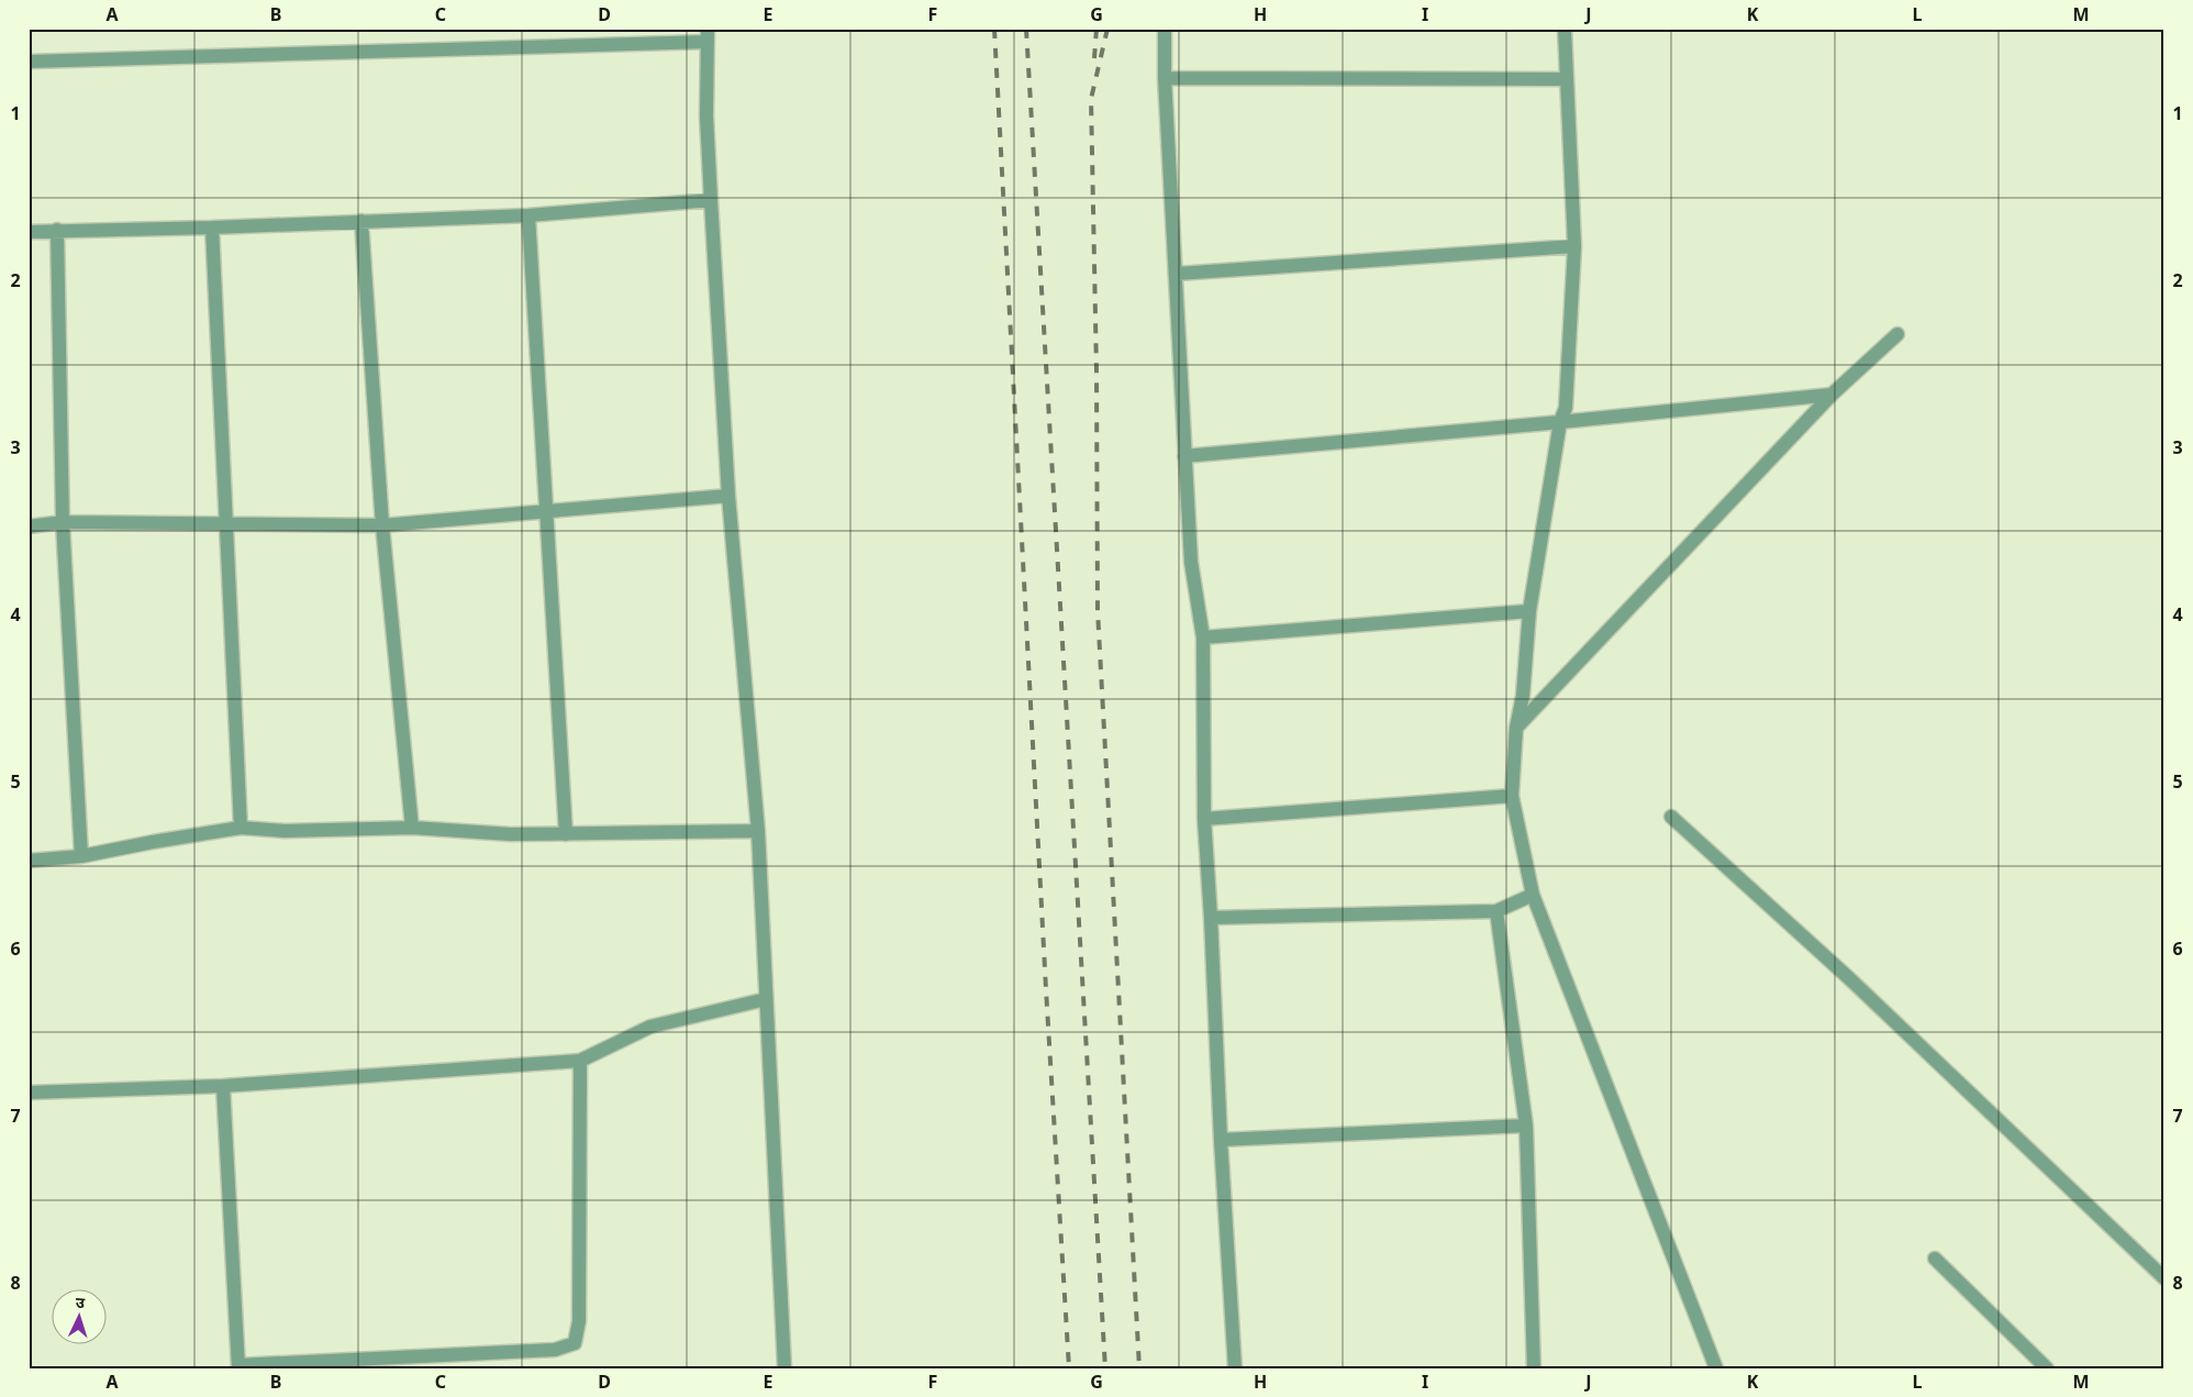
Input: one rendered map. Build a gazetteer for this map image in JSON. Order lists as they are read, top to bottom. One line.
{"north":"top","grid":{"columns":["A","B","C","D","E","F","G","H","I","J","K","L","M"],"rows":["1","2","3","4","5","6","7","8"]}}
